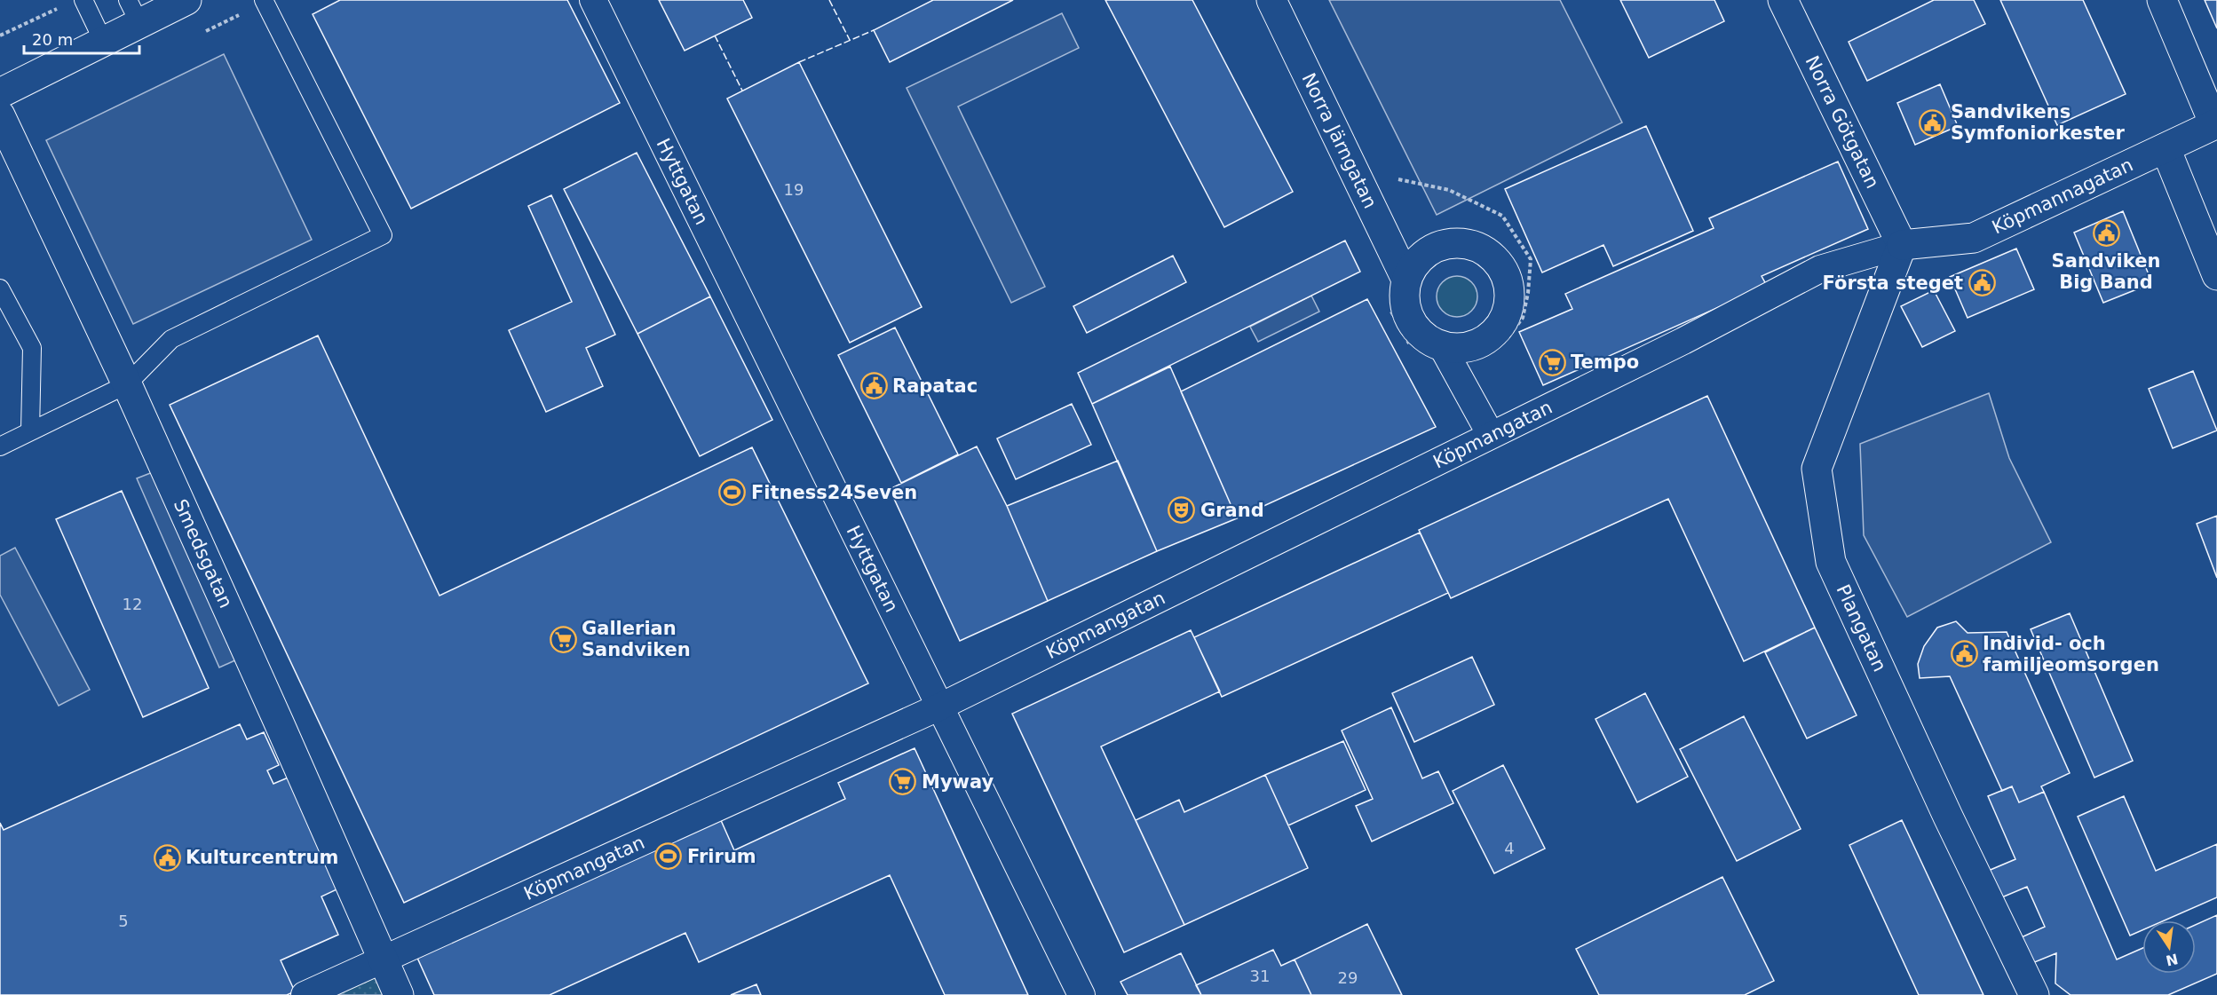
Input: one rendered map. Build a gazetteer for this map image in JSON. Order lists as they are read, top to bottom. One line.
{"streets":{"street":["Norra Götgatan","Norra Järngatan","Hyttgatan","Köpmannagatan","Köpmangatan","Smedsgatan","Plangatan"]},"crossings":[["Norra Götgatan","Köpmannagatan"],["Norra Götgatan","Köpmangatan"],["Norra Götgatan","Plangatan"],["Hyttgatan","Köpmangatan"],["Köpmannagatan","Köpmangatan"],["Köpmannagatan","Plangatan"],["Köpmangatan","Smedsgatan"],["Köpmangatan","Plangatan"]],"places":{"public building":["Sandvikens Symfoniorkester","Sandviken Big Band","Första steget","Rapatac","Individ- och familjeomsorgen","Kulturcentrum"],"supermarket":["Tempo","Gallerian Sandviken","Myway"],"sports":["Fitness24Seven","Frirum"],"theatre":["Grand"]},"house_numbers":["19","12","4","5","31","29"],"scale_bar":"20 m","north":"bottom"}
